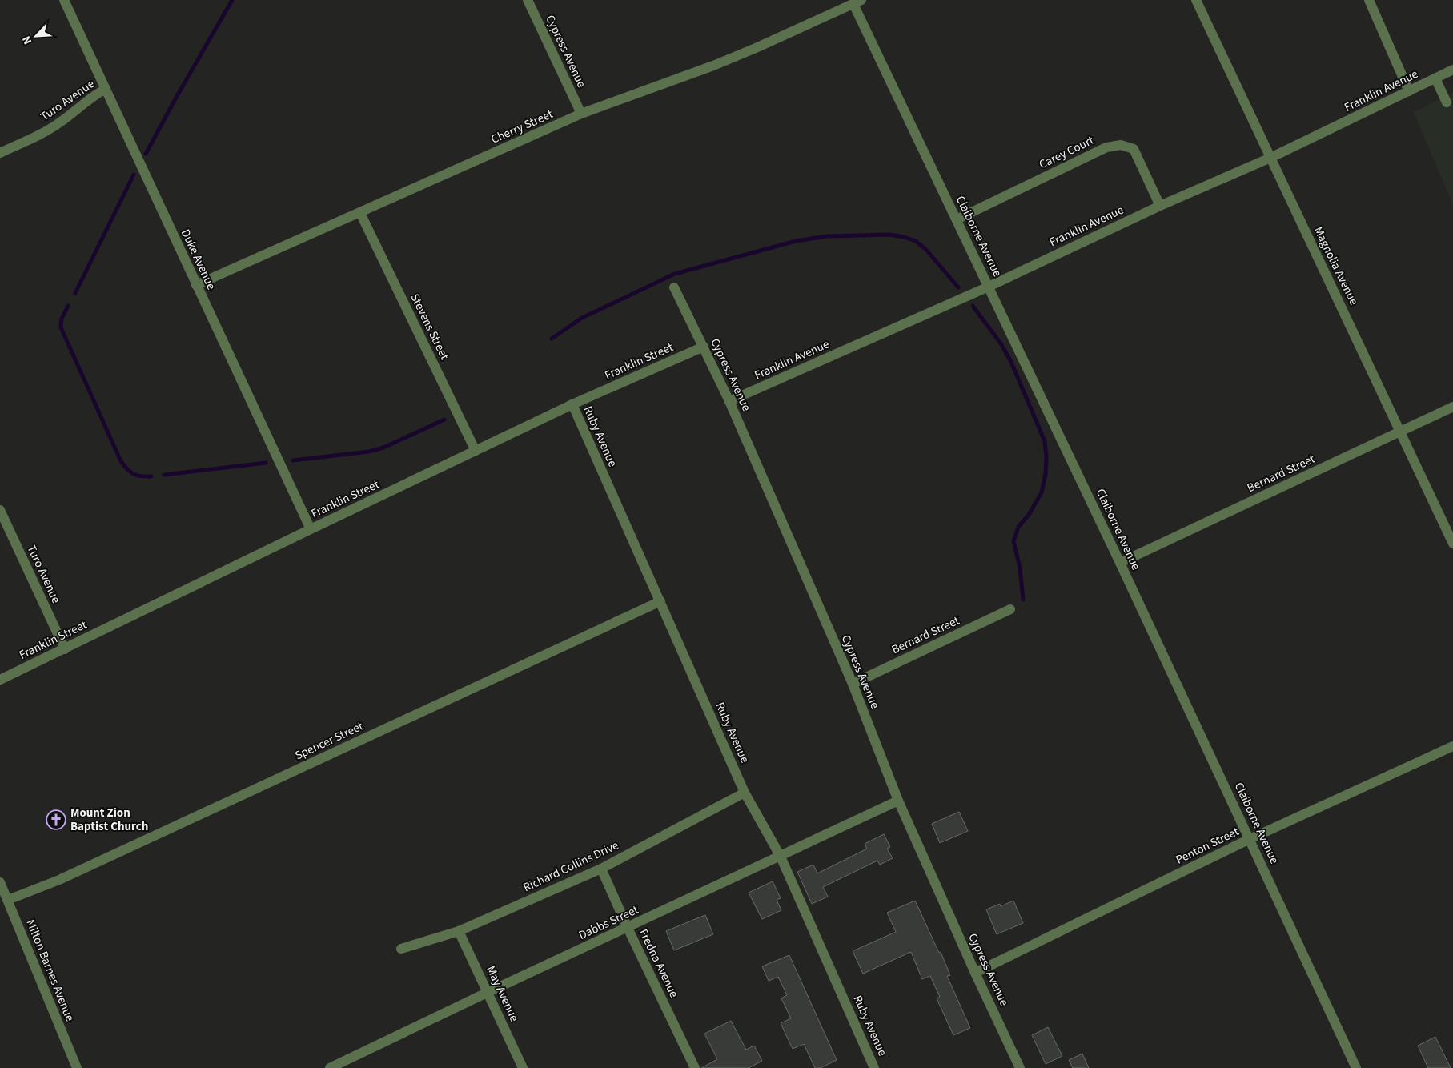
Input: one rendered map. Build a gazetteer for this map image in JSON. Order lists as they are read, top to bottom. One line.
{"streets":{"street":["Cypress Avenue","Franklin Avenue","Turo Avenue","Cherry Street","Carey Court","Claiborne Avenue","Duke Avenue","Magnolia Avenue","Stevens Street","Franklin Street","Ruby Avenue","Bernard Street","Spencer Street","Penton Street","Richard Collins Drive","Dabbs Street","Fredna Avenue","Milton Barnes Avenue","May Avenue"]},"crossings":[["Cypress Avenue","Franklin Avenue"],["Cypress Avenue","Cherry Street"],["Cypress Avenue","Franklin Street"],["Cypress Avenue","Bernard Street"],["Cypress Avenue","Penton Street"],["Cypress Avenue","Dabbs Street"],["Franklin Avenue","Carey Court"],["Franklin Avenue","Claiborne Avenue"],["Franklin Avenue","Magnolia Avenue"],["Turo Avenue","Duke Avenue"],["Turo Avenue","Franklin Street"],["Cherry Street","Claiborne Avenue"],["Cherry Street","Duke Avenue"],["Cherry Street","Stevens Street"],["Carey Court","Claiborne Avenue"],["Claiborne Avenue","Bernard Street"],["Claiborne Avenue","Penton Street"],["Duke Avenue","Franklin Street"],["Magnolia Avenue","Bernard Street"],["Stevens Street","Franklin Street"],["Franklin Street","Ruby Avenue"],["Ruby Avenue","Spencer Street"],["Ruby Avenue","Richard Collins Drive"],["Ruby Avenue","Dabbs Street"],["Spencer Street","Milton Barnes Avenue"],["Richard Collins Drive","Fredna Avenue"],["Richard Collins Drive","May Avenue"],["Dabbs Street","Fredna Avenue"],["Dabbs Street","May Avenue"]],"places":{"church":["Mount Zion Baptist Church"]},"north":"bottom left"}
